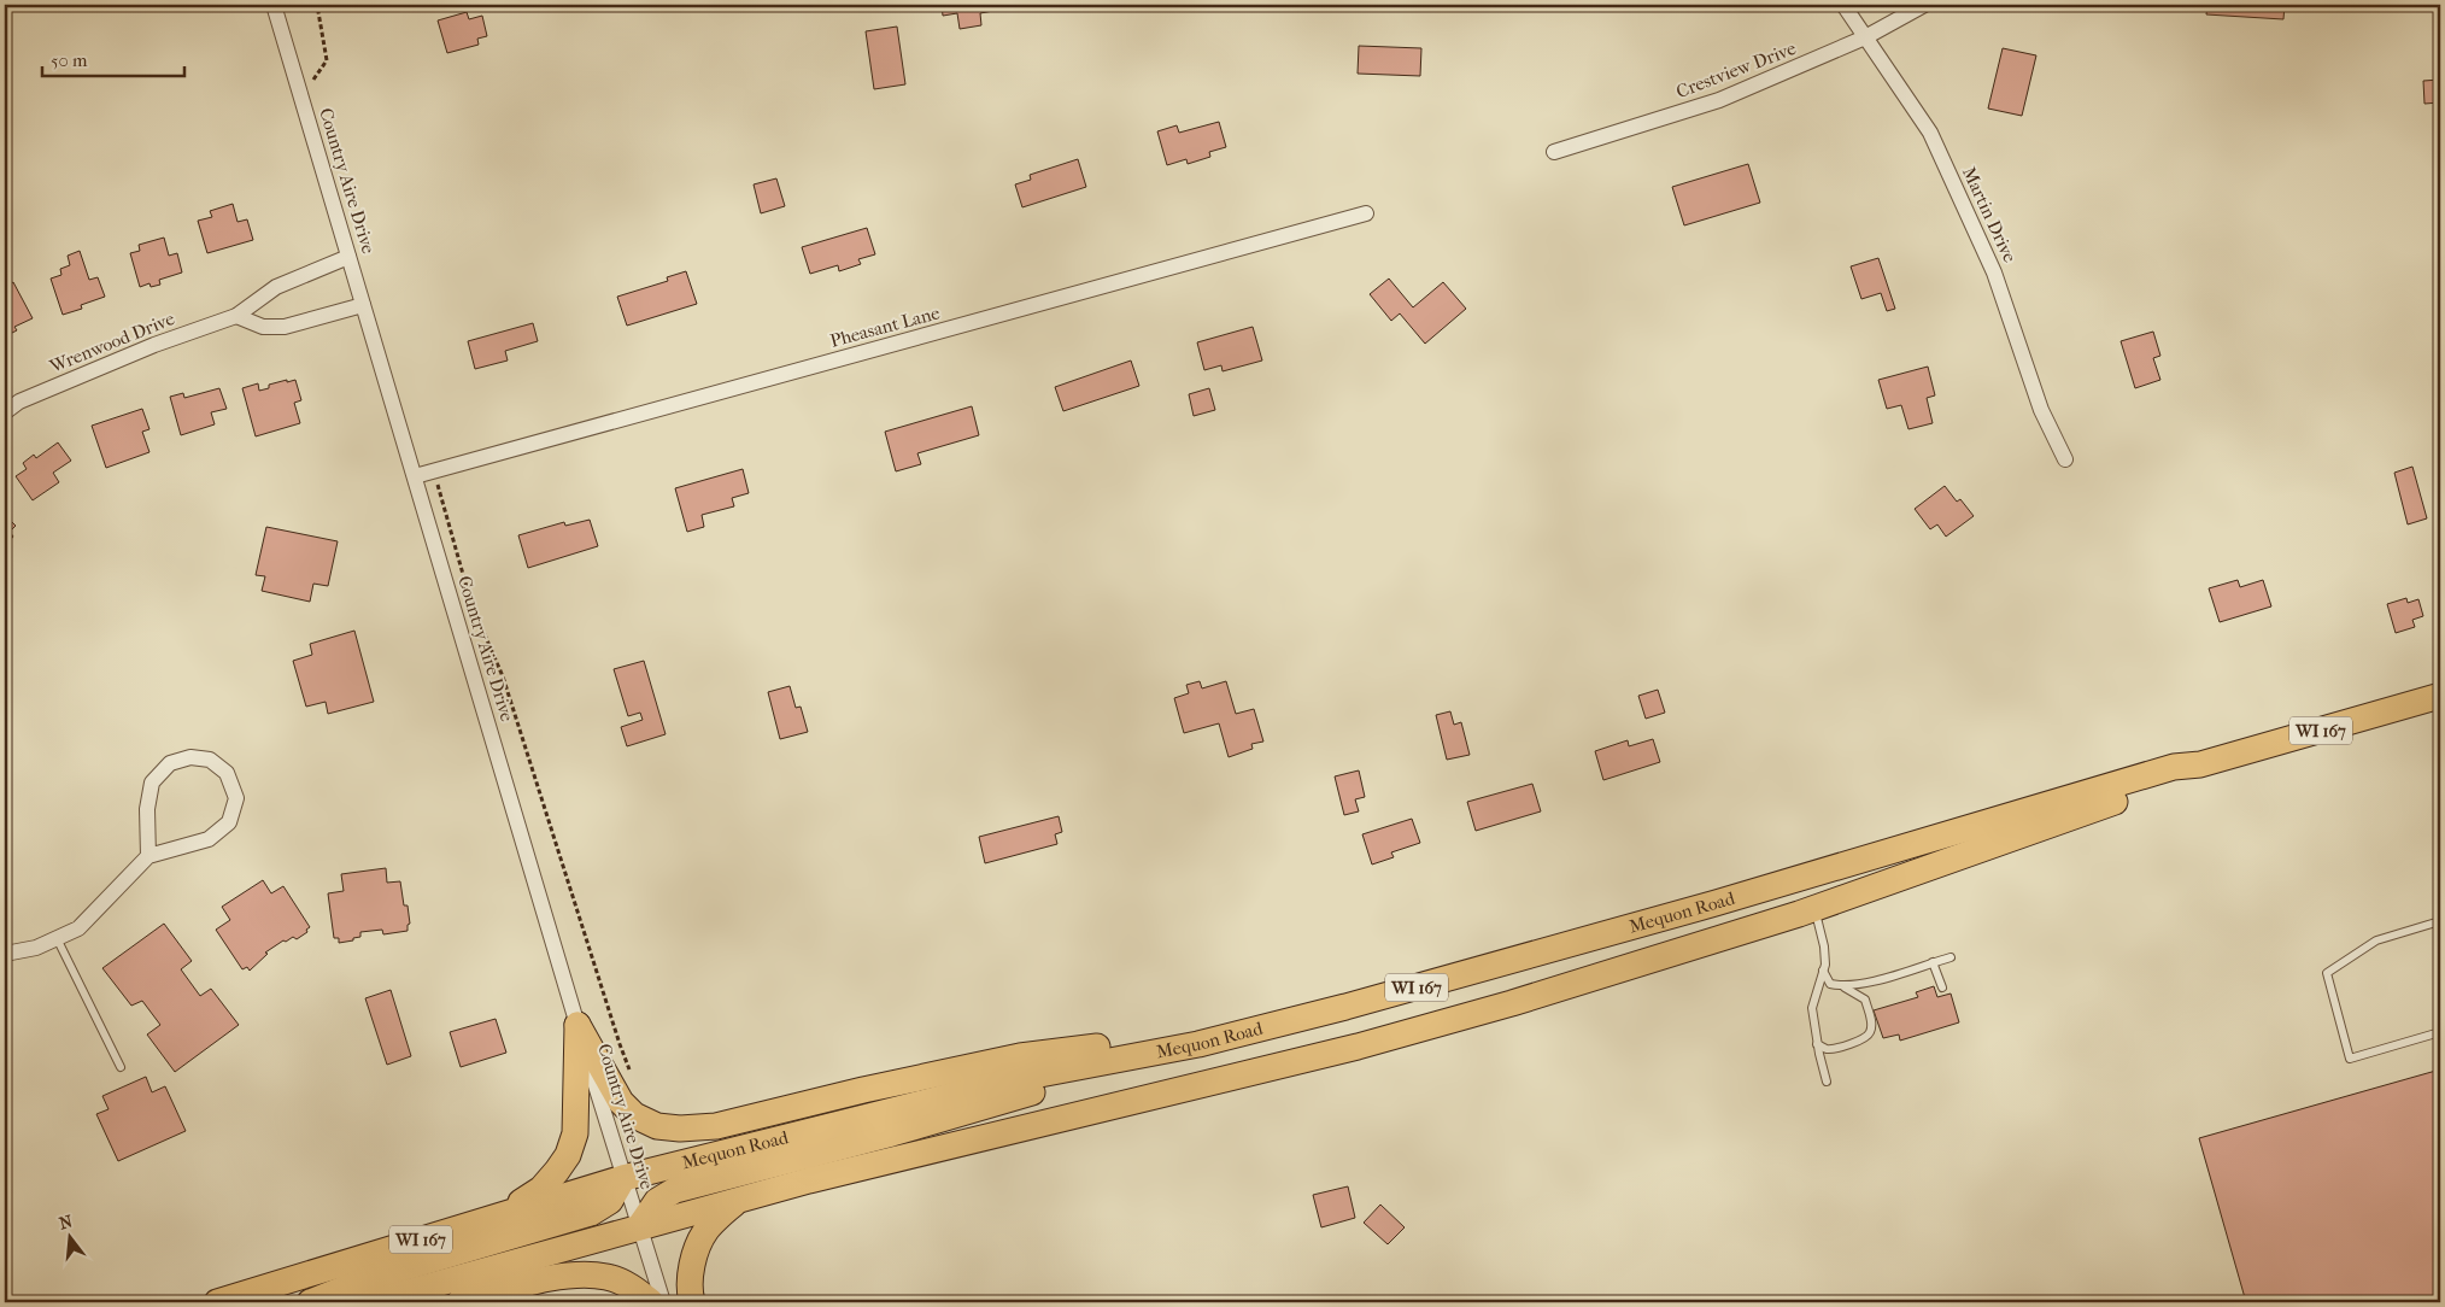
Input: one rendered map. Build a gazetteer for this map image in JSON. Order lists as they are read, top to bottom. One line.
{"streets":{"main road":["WI 167","Mequon Road"],"street":["Crestview Drive","Country Aire Drive","Martin Drive","Pheasant Lane","Wrenwood Drive"]},"crossings":[["Crestview Drive","Martin Drive"],["Country Aire Drive","Pheasant Lane"],["Country Aire Drive","Wrenwood Drive"],["Country Aire Drive","Mequon Road"]],"scale_bar":"50 m","north":"top"}
